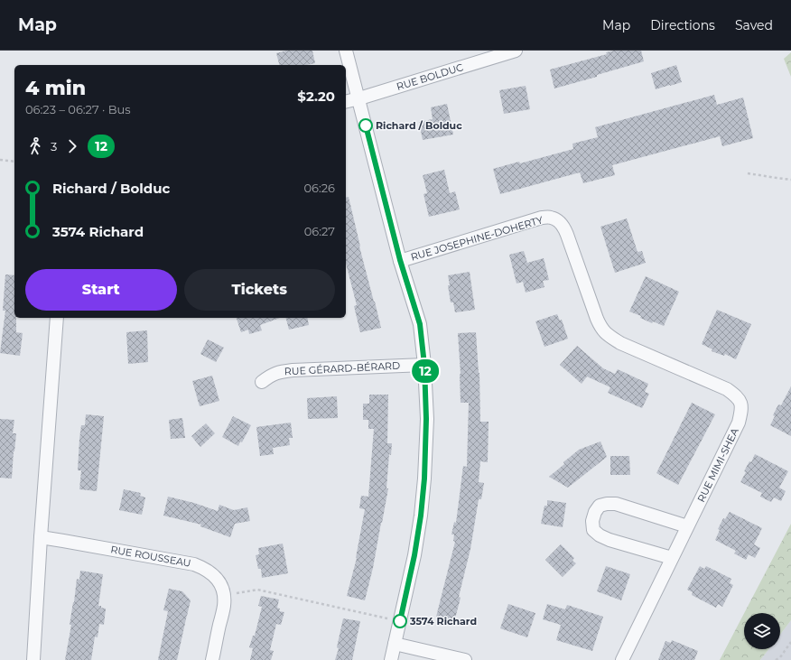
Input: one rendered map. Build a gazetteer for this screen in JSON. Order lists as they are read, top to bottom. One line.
{"streets":{"street":["RUE BOLDUC","RUE JOSEPHINE-DOHERTY","RUE GÉRARD-BÉRARD","RUE MIMI-SHEA","RUE ROUSSEAU"]},"crossings":[["RUE JOSEPHINE-DOHERTY","RUE MIMI-SHEA"]],"places":["Richard / Bolduc","3574 Richard"],"lines":["bus line 12"],"page":{"header":"Map","nav":["Map","Directions","Saved"],"on_map":"12","heading":["4 min","06:23 – 06:27 · Bus","$2.20"],"legs":["3","12"],"list":[{"name":"Richard / Bolduc","value":"06:26"},{"name":"3574 Richard","value":"06:27"}],"buttons":["Start","Tickets"]}}
